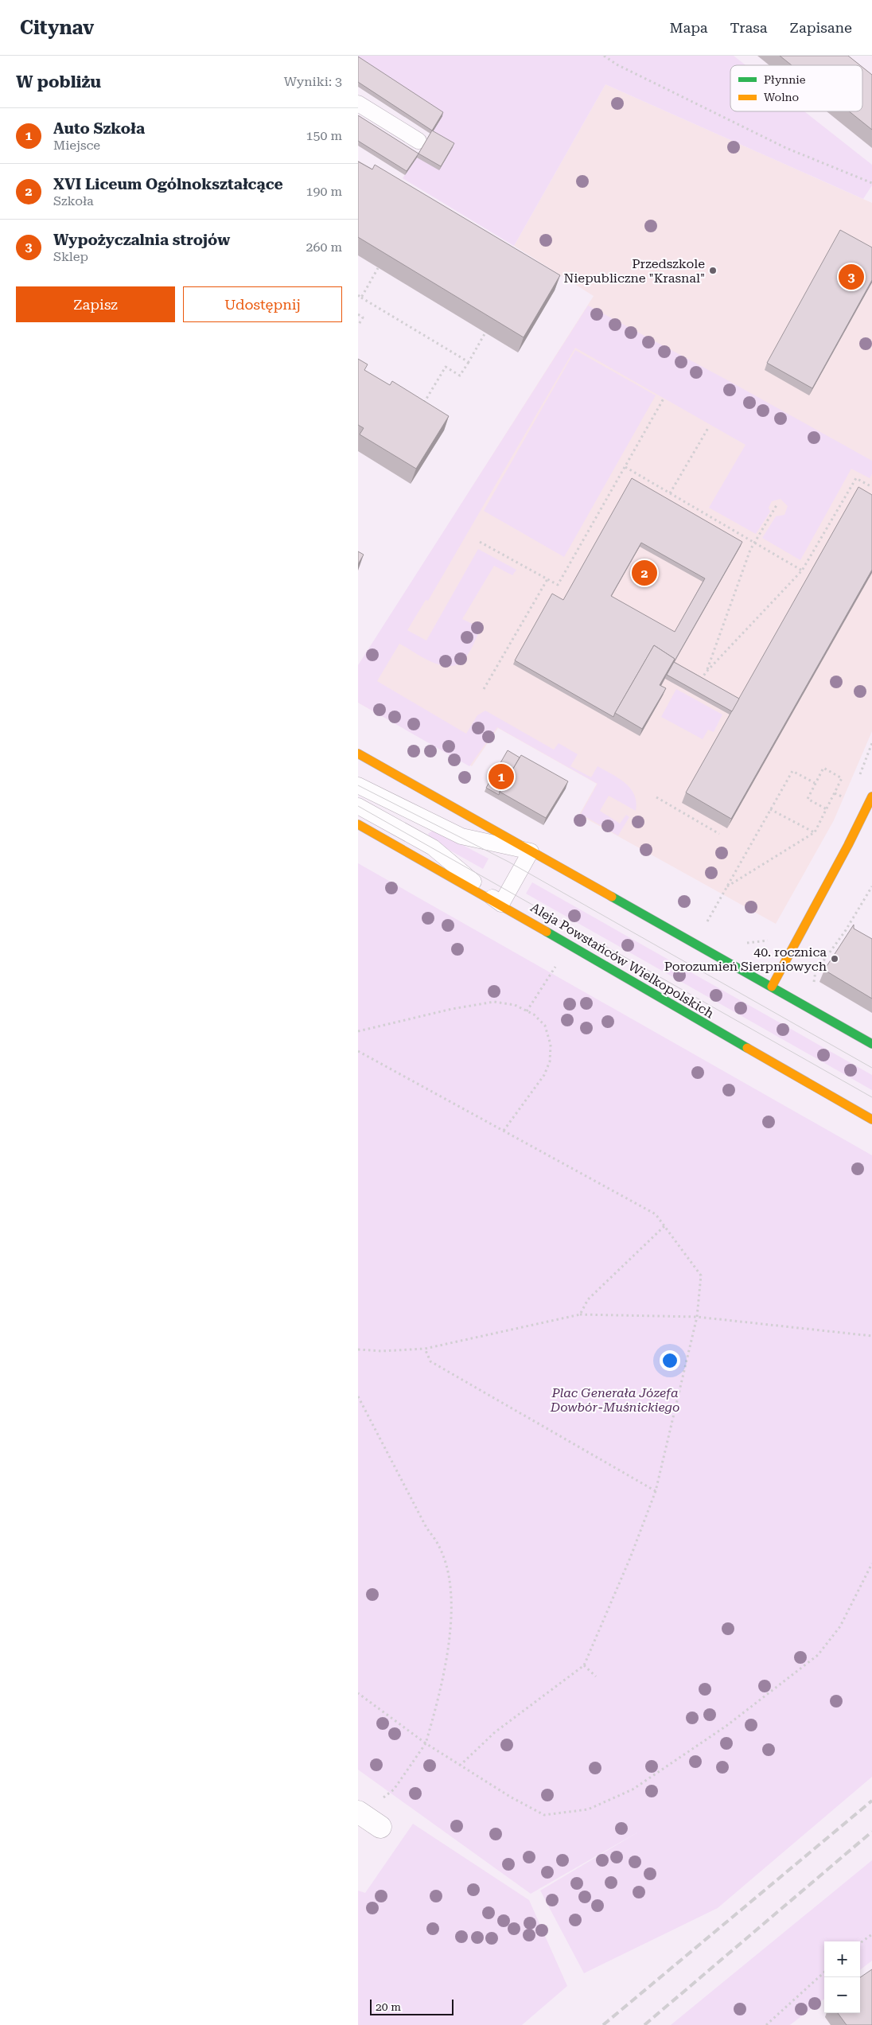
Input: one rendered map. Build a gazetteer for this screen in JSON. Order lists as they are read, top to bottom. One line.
{"streets":{"street":["Aleja Powstańców Wielkopolskich"]},"parks":["Plac Generała Józefa Dowbór-Muśnickiego"],"places":["Przedszkole Niepubliczne \"Krasnal\"","40. rocznica Porozumień Sierpniowych"],"legend":["Płynnie","Wolno"],"scale_bar":"20 m","page":{"header":"Citynav","nav":["Mapa","Trasa","Zapisane"],"heading":["W pobliżu","Wyniki: 3"],"list":[{"mark":"1","name":"Auto Szkoła","note":"Miejsce","value":"150 m"},{"mark":"2","name":"XVI Liceum Ogólnokształcące","note":"Szkoła","value":"190 m"},{"mark":"3","name":"Wypożyczalnia strojów","note":"Sklep","value":"260 m"}],"pins":["3","2","1"],"buttons":["Zapisz","Udostępnij"],"map_buttons":["+","−"],"scale":"20 m"}}
